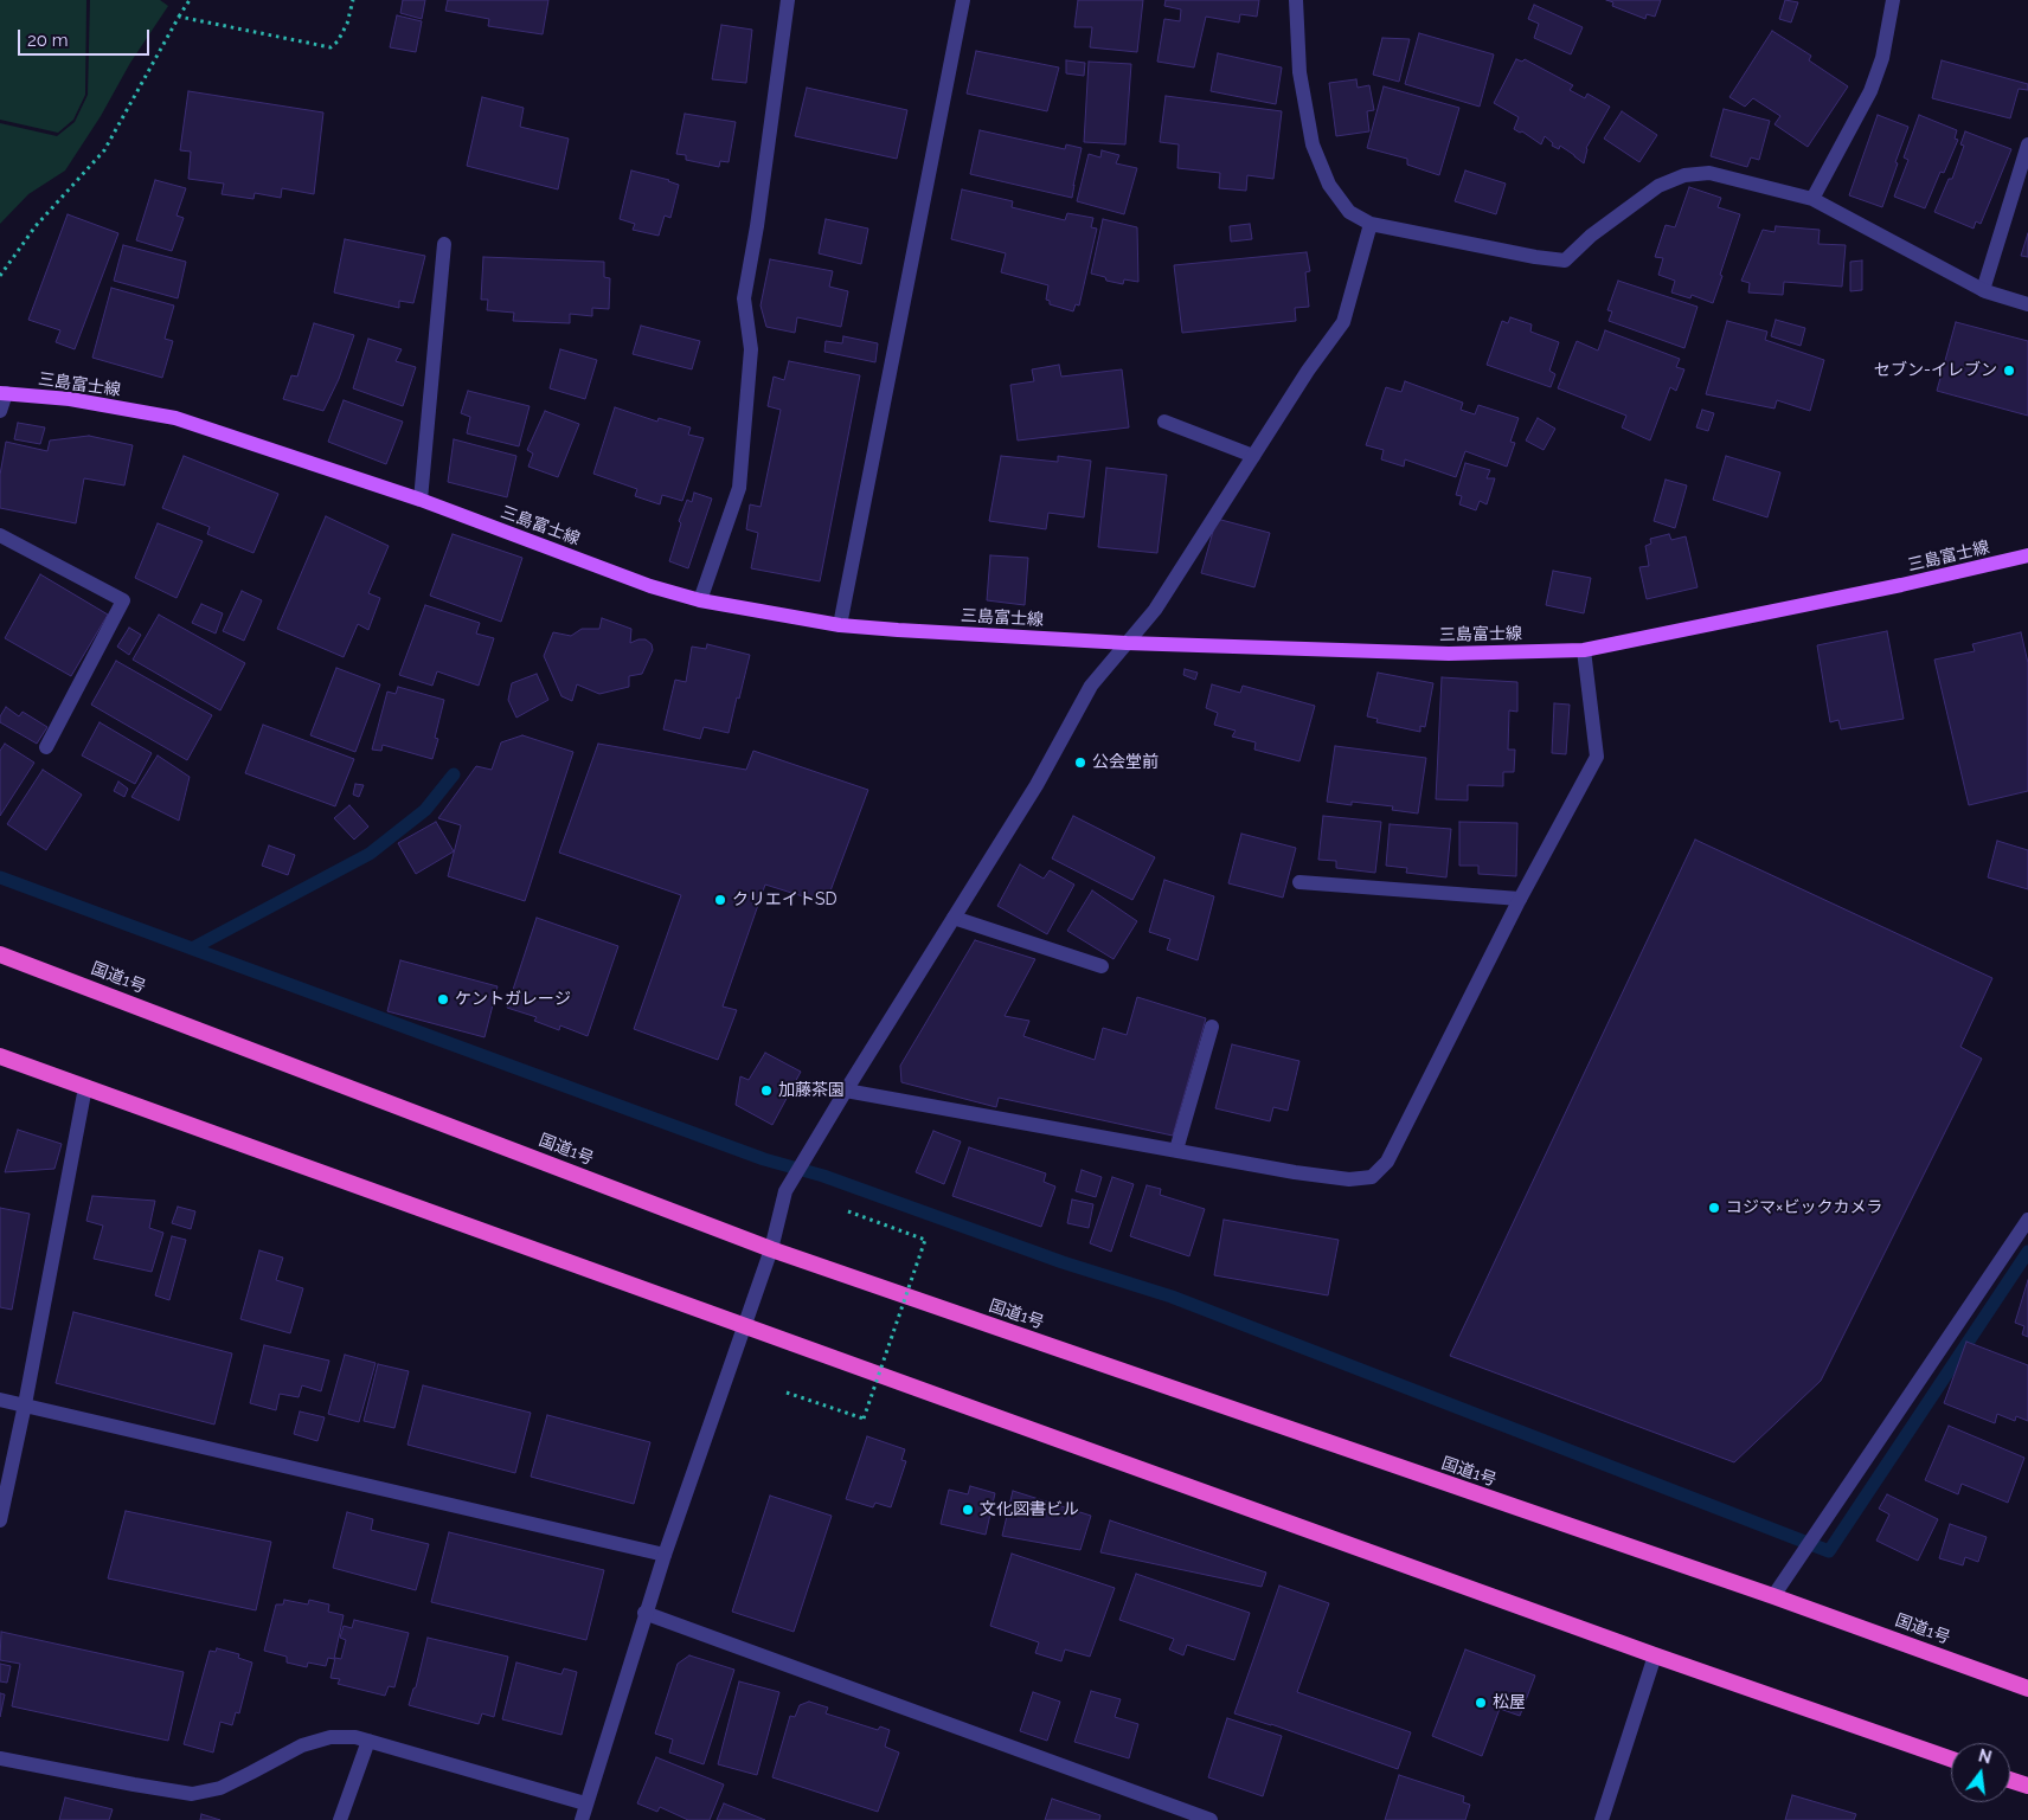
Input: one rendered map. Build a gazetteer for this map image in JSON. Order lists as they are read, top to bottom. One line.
{"streets":{"highway":["国道1号"],"main road":["三島富士線"]},"places":["セブン-イレブン","公会堂前","クリエイトSD","ケントガレージ","加藤茶園","コジマ×ビックカメラ","文化図書ビル","松屋"],"scale_bar":"20 m","north":"top"}
